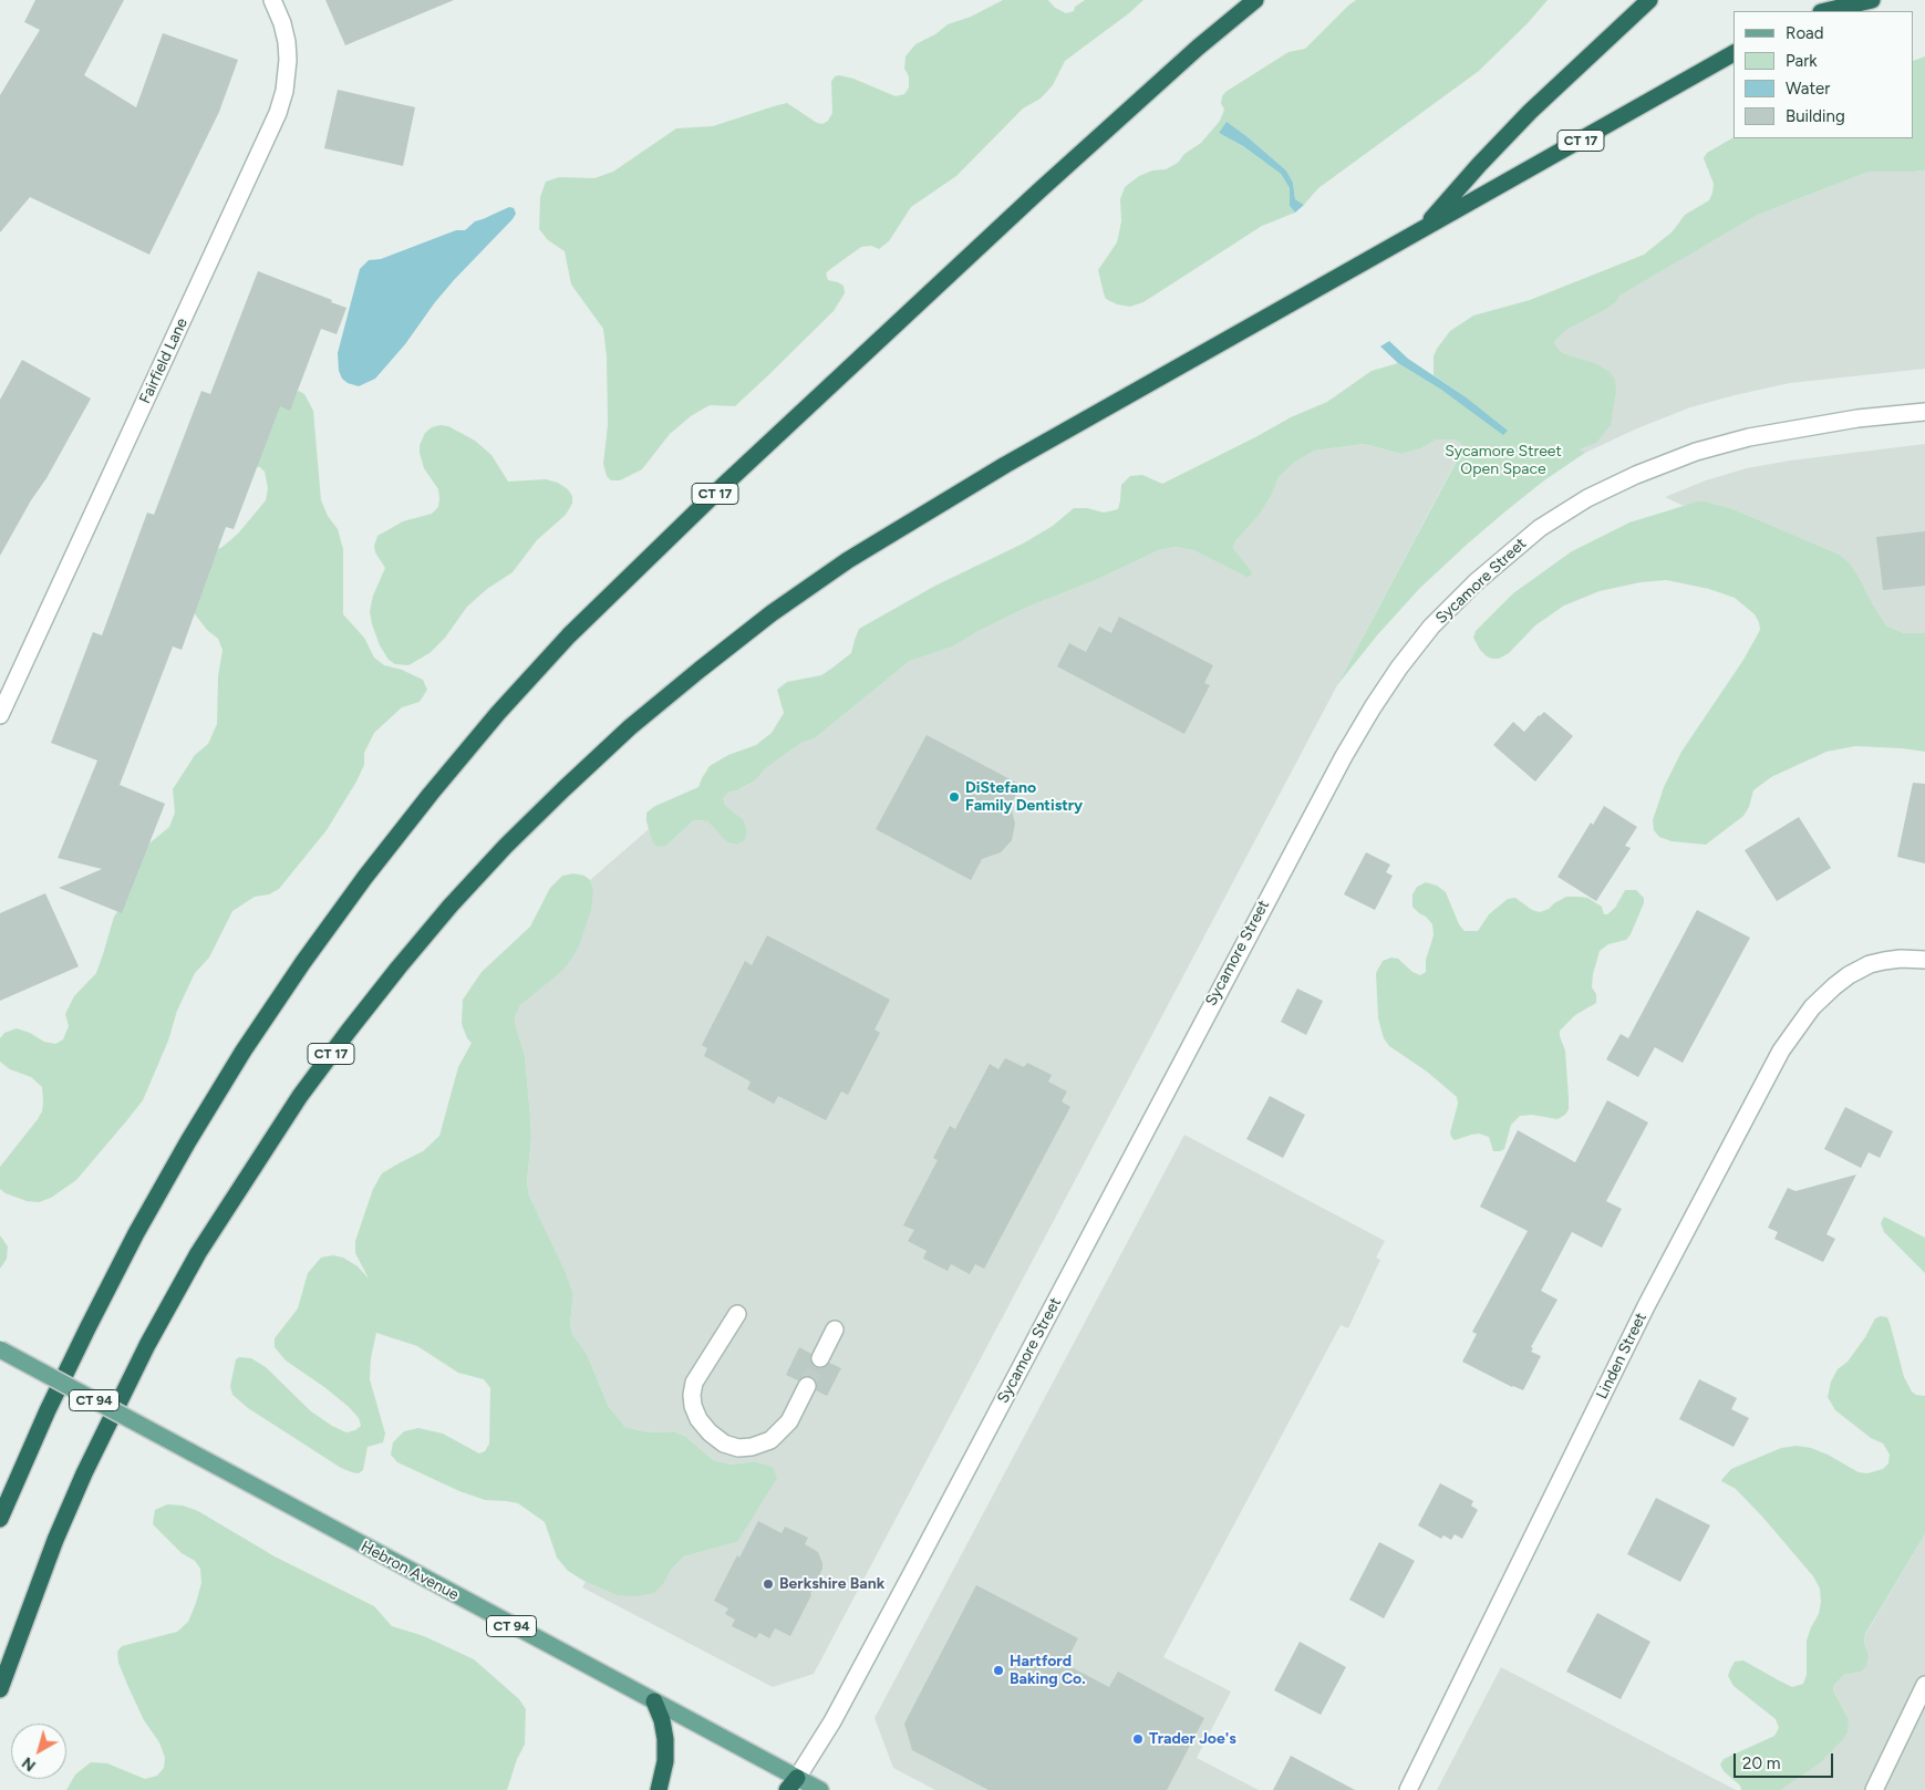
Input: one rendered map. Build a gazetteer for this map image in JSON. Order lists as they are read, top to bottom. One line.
{"streets":{"highway":["CT 17"],"main road":["CT 94","Hebron Avenue"],"street":["Fairfield Lane","Sycamore Street","Linden Street"]},"crossings":[["Sycamore Street","Hebron Avenue"]],"parks":["Sycamore Street Open Space"],"places":["DiStefano Family Dentistry","Berkshire Bank","Hartford Baking Co.","Trader Joe's"],"legend":["Road","Park","Water","Building"],"scale_bar":"20 m","north":"bottom left"}
